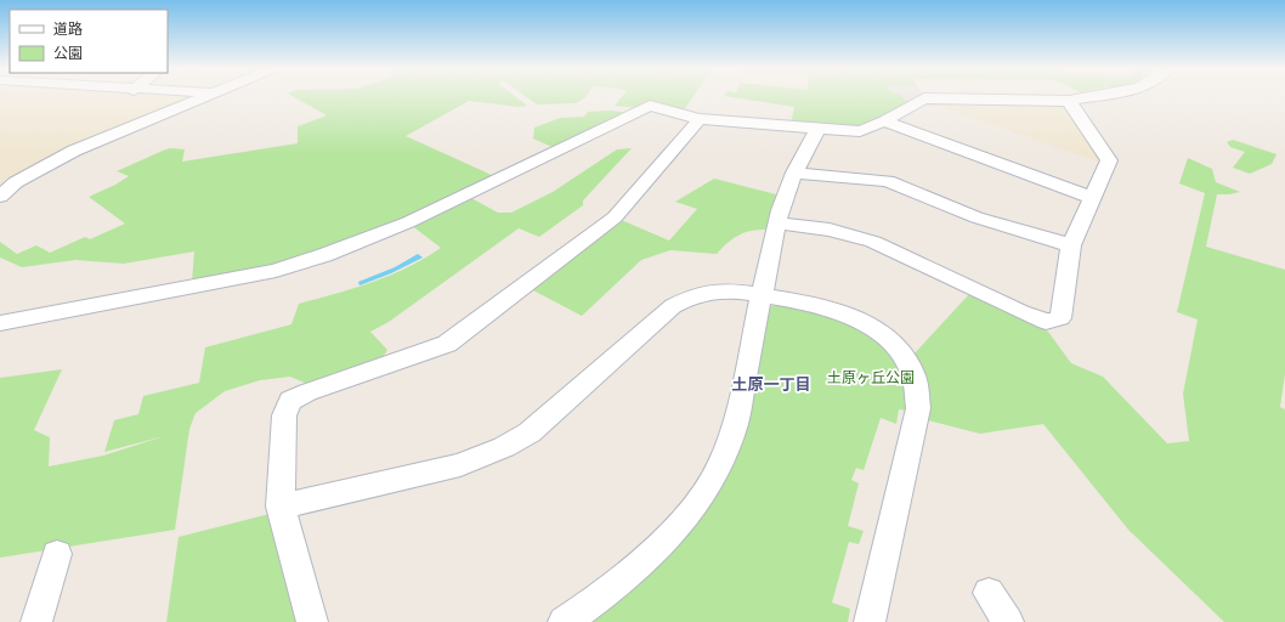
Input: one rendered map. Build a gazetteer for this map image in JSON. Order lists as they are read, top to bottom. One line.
{"districts":["土原一丁目"],"parks":["土原ヶ丘公園"],"legend":["道路","公園"]}
